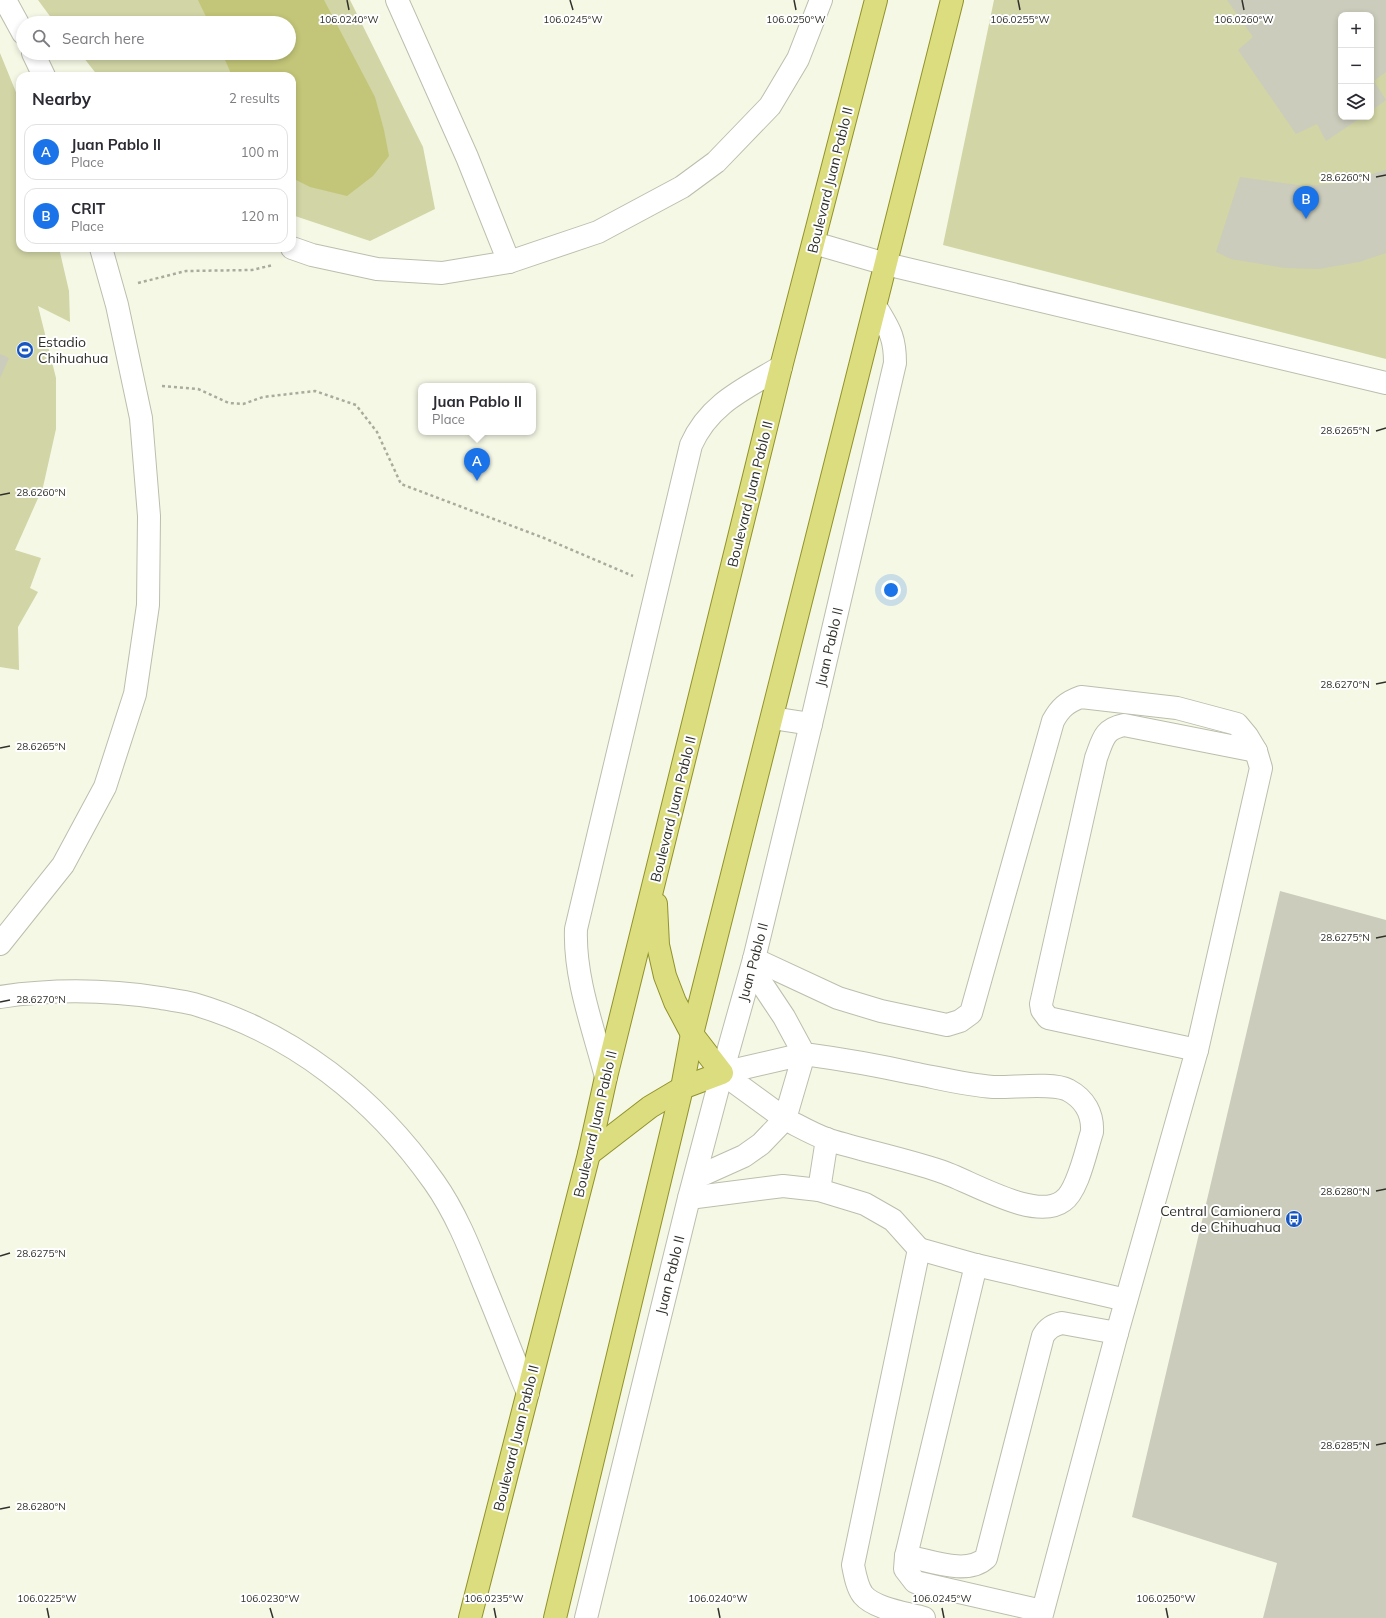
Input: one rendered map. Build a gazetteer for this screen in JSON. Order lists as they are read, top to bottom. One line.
{"streets":{"main road":["Boulevard Juan Pablo II"],"lane":["Juan Pablo II"]},"places":{"sports":["Estadio Chihuahua"],"bus stop":["Central Camionera de Chihuahua"]},"page":{"map_buttons":["+","−"],"search":"Search here","heading":["Nearby","2 results"],"list":[{"mark":"A","name":"Juan Pablo ll","note":"Place","value":"100 m"},{"mark":"B","name":"CRIT","note":"Place","value":"120 m"}],"pins":["B","A"],"popup":["Juan Pablo ll","Place"]},"coordinates":["106.0240°W","106.0245°W","106.0250°W","106.0255°W","106.0260°W","28.6260°N","28.6265°N","28.6270°N","28.6275°N","28.6280°N","28.6285°N","106.0225°W","106.0230°W","106.0235°W"]}
